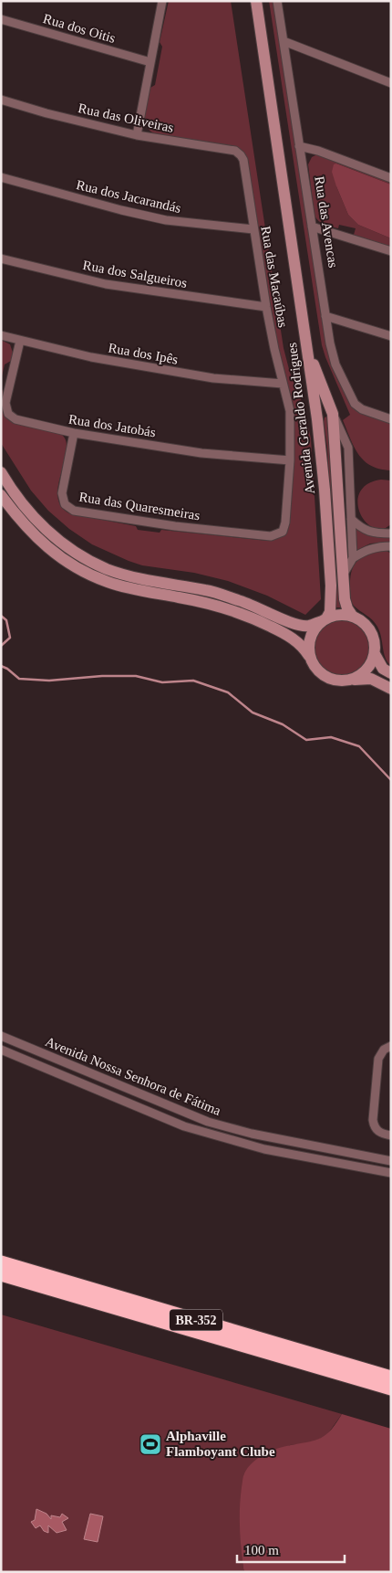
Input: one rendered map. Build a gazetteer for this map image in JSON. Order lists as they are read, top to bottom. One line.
{"streets":{"highway":["BR-352"],"street":["Rua dos Oitis","Rua das Oliveiras","Rua dos Jacarandás","Rua das Avencas","Rua dos Salgueiros","Rua das Macaúbas","Rua dos Ipês","Avenida Geraldo Rodrigues","Rua dos Jatobás","Rua das Quaresmeiras","Avenida Nossa Senhora de Fátima"]},"crossings":[["Rua das Oliveiras","Rua das Macaúbas"],["Rua dos Jacarandás","Rua das Macaúbas"],["Rua dos Salgueiros","Rua das Macaúbas"],["Rua das Macaúbas","Rua dos Ipês"],["Rua das Macaúbas","Rua dos Jatobás"],["Rua das Macaúbas","Rua das Quaresmeiras"],["Rua dos Ipês","Rua dos Jatobás"],["Rua dos Jatobás","Rua das Quaresmeiras"]],"places":{"sports":["Alphaville Flamboyant Clube"]},"scale_bar":"100 m"}
